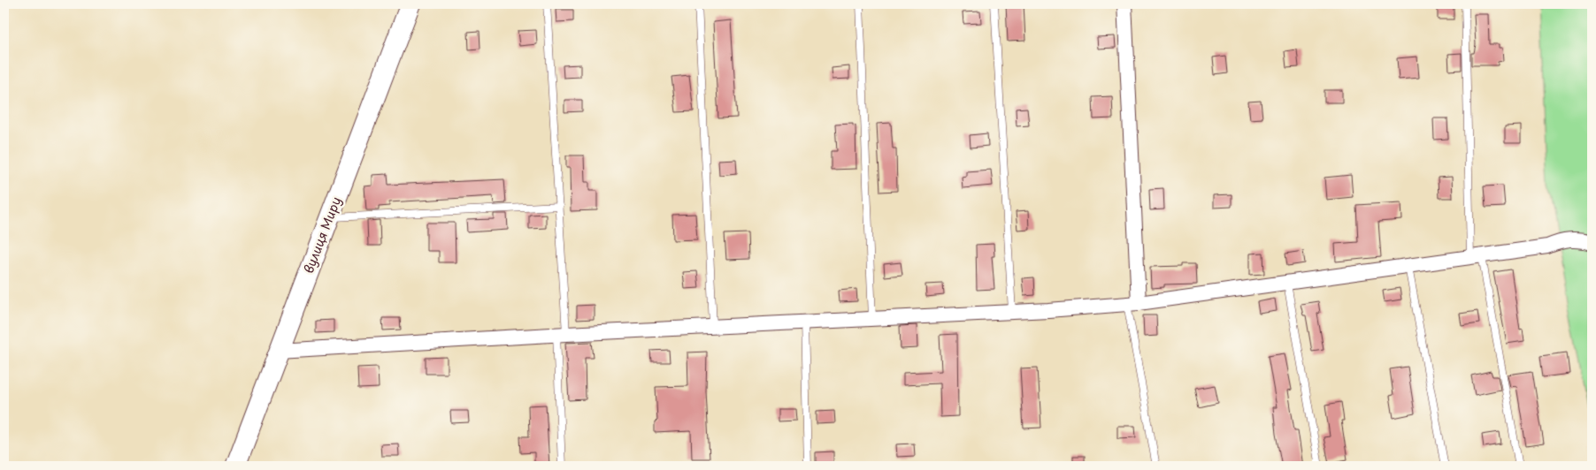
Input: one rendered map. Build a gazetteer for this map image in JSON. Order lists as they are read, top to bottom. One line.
{"streets":{"street":["вулиця Миру"]}}
